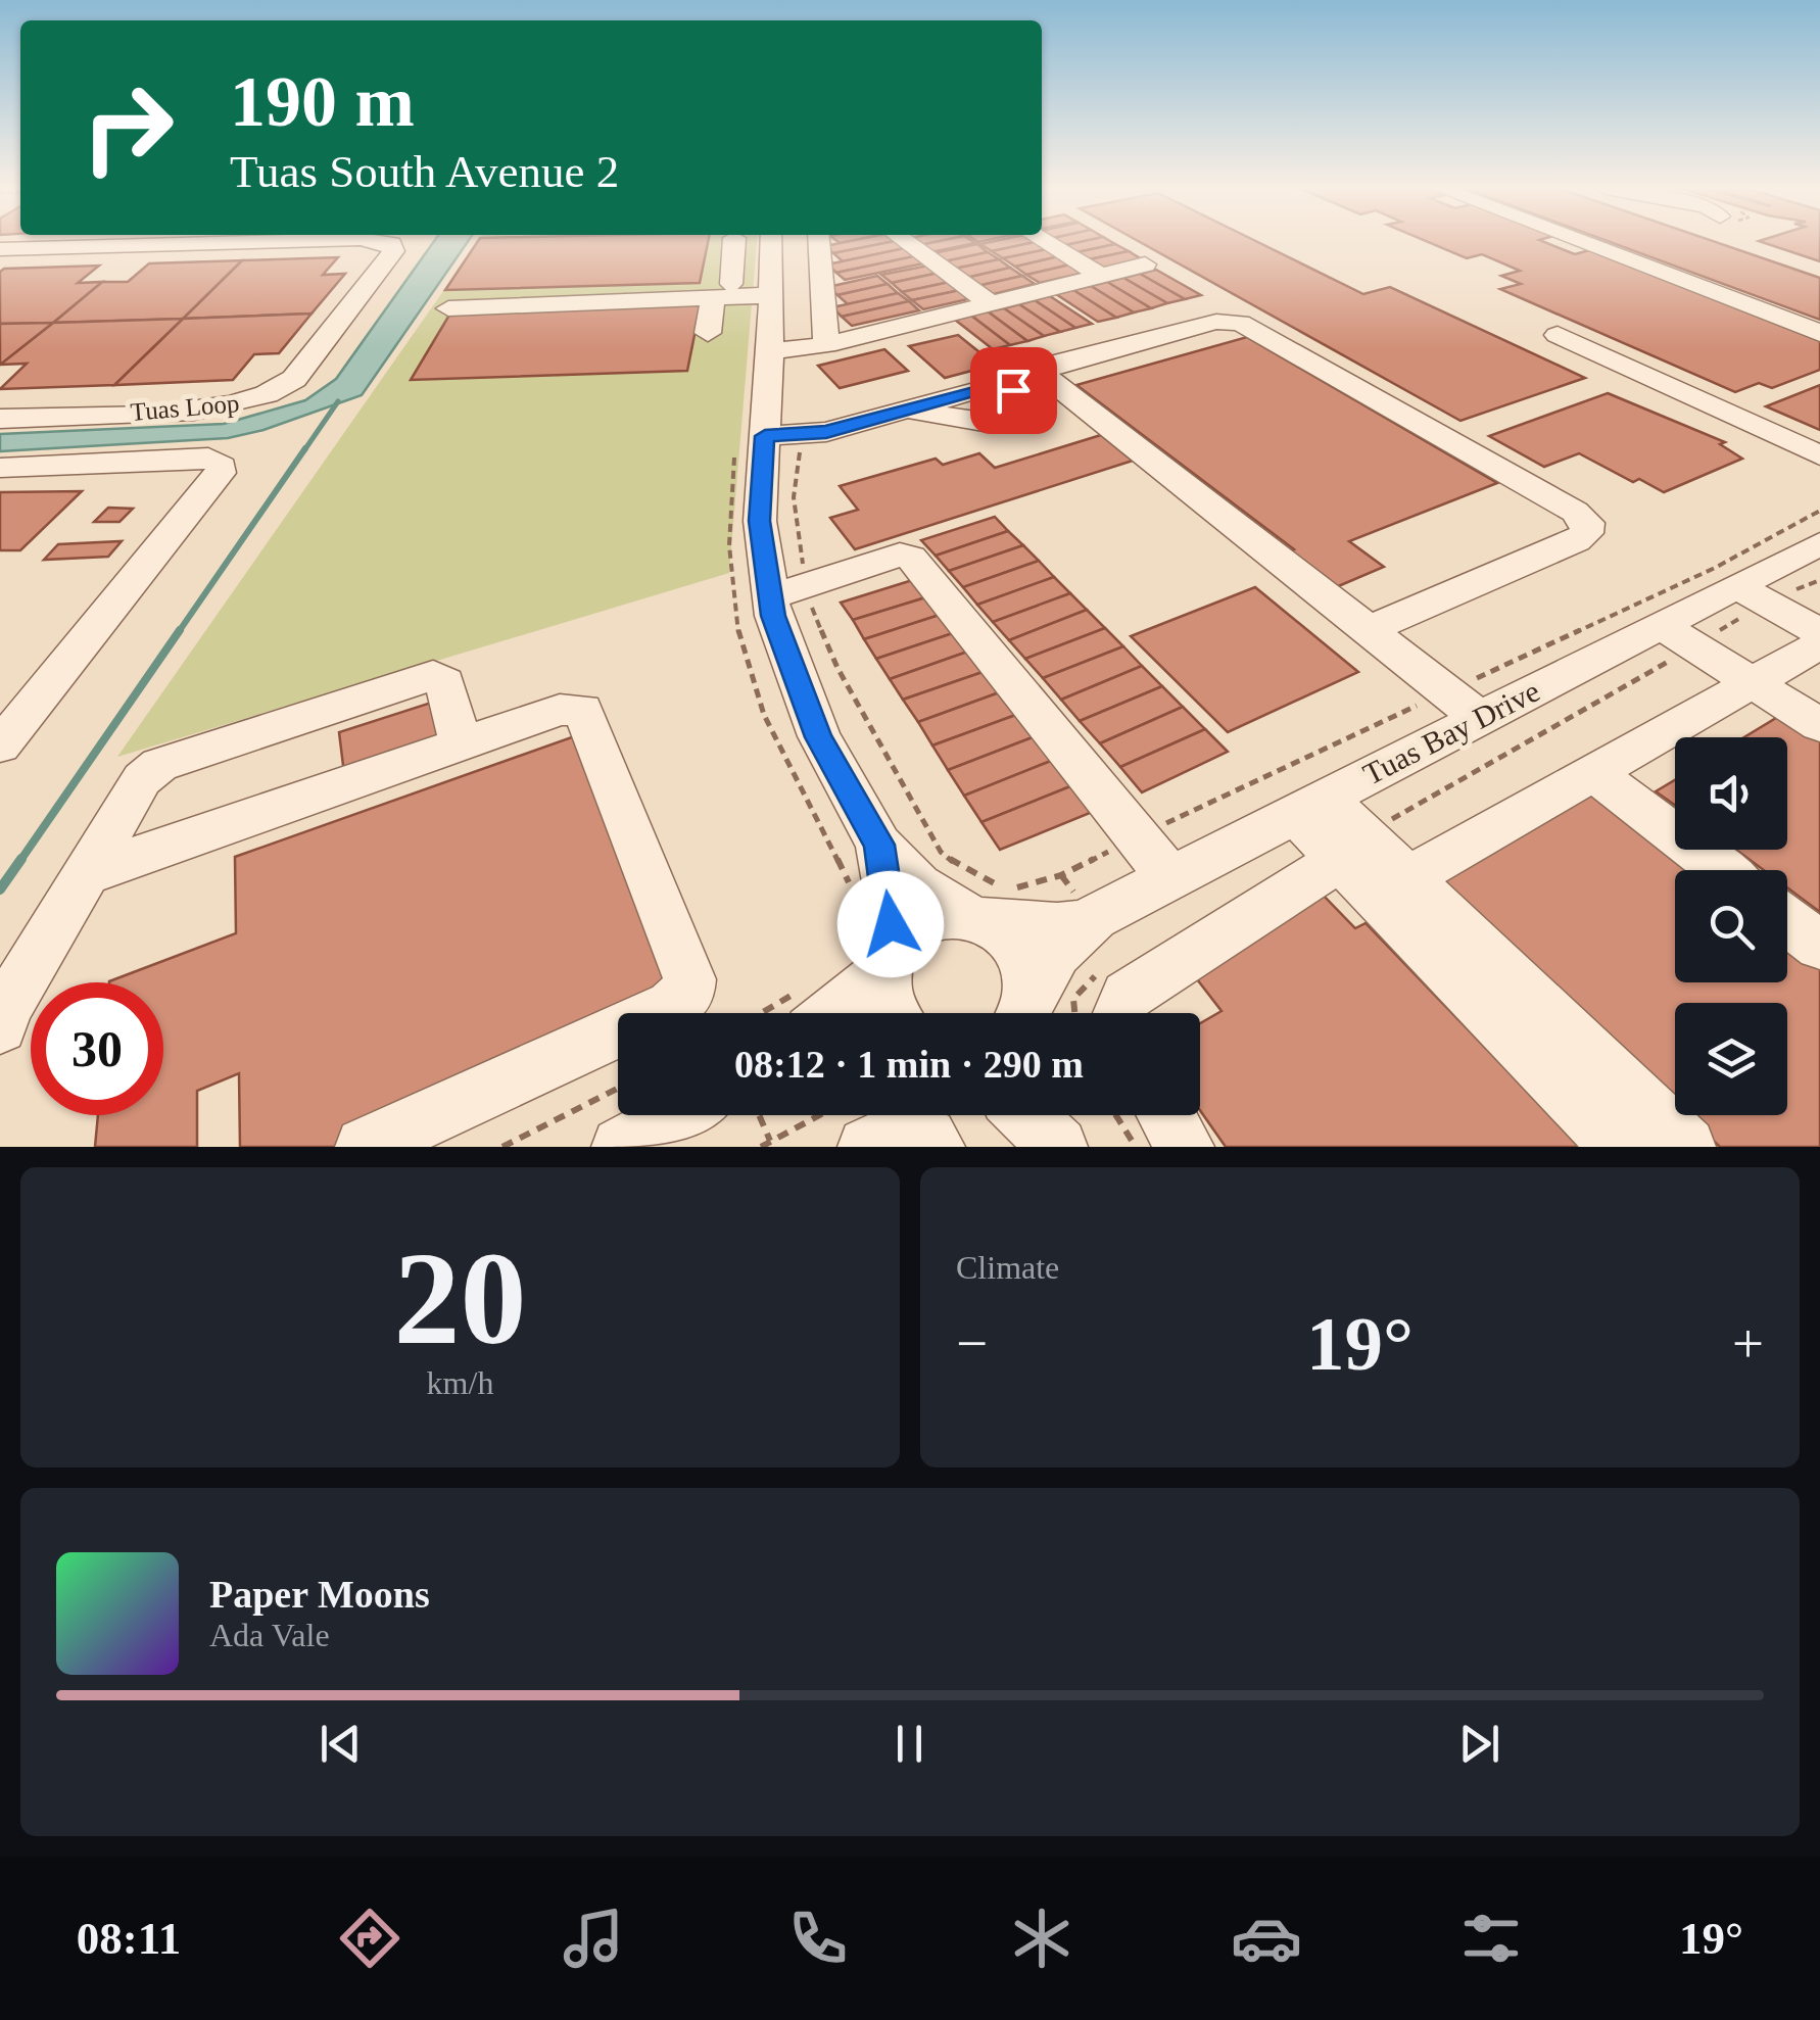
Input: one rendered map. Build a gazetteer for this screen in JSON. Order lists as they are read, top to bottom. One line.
{"streets":{"street":["Tuas Loop","Tuas Bay Drive"]},"page":{"turn":["190 m","Tuas South Avenue 2"],"limit":"30","trip":"08:12 · 1 min · 290 m","tile":[["20","km/h"],"Climate"],"heat":["−","19°","+"],"song":["Paper Moons","Ada Vale"],"tabs":["08:11","19°"]}}
